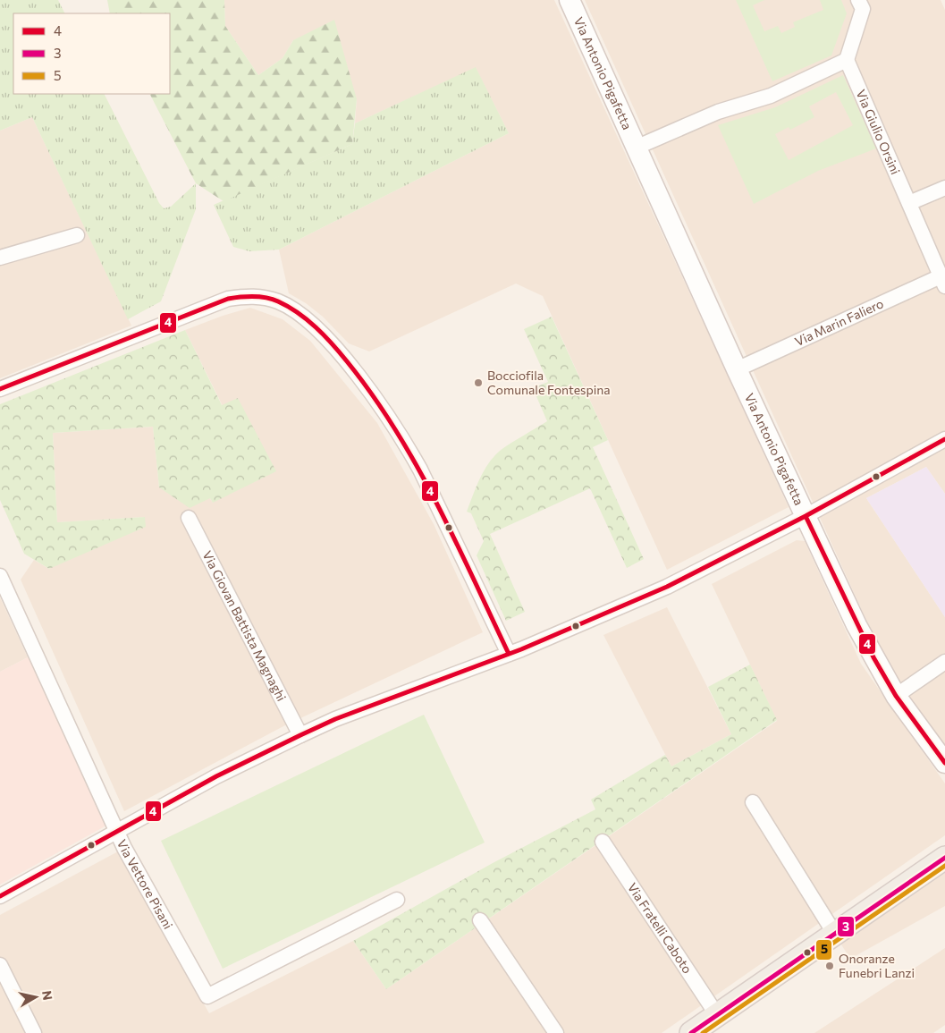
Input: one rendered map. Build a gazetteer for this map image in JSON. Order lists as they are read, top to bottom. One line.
{"streets":{"main road":["Via Antonio Pigafetta"],"street":["Via Giulio Orsini","Via Marin Faliero","Via Giovan Battista Magnaghi","Via Vettore Pisani","Via Fratelli Caboto"]},"crossings":[["Via Antonio Pigafetta","Via Marin Faliero"],["Via Giulio Orsini","Via Marin Faliero"]],"places":["Bocciofila Comunale Fontespina","Onoranze Funebri Lanzi"],"lines":["transit line 4","transit line 3","transit line 5"],"legend":["4","3","5"],"north":"right"}
